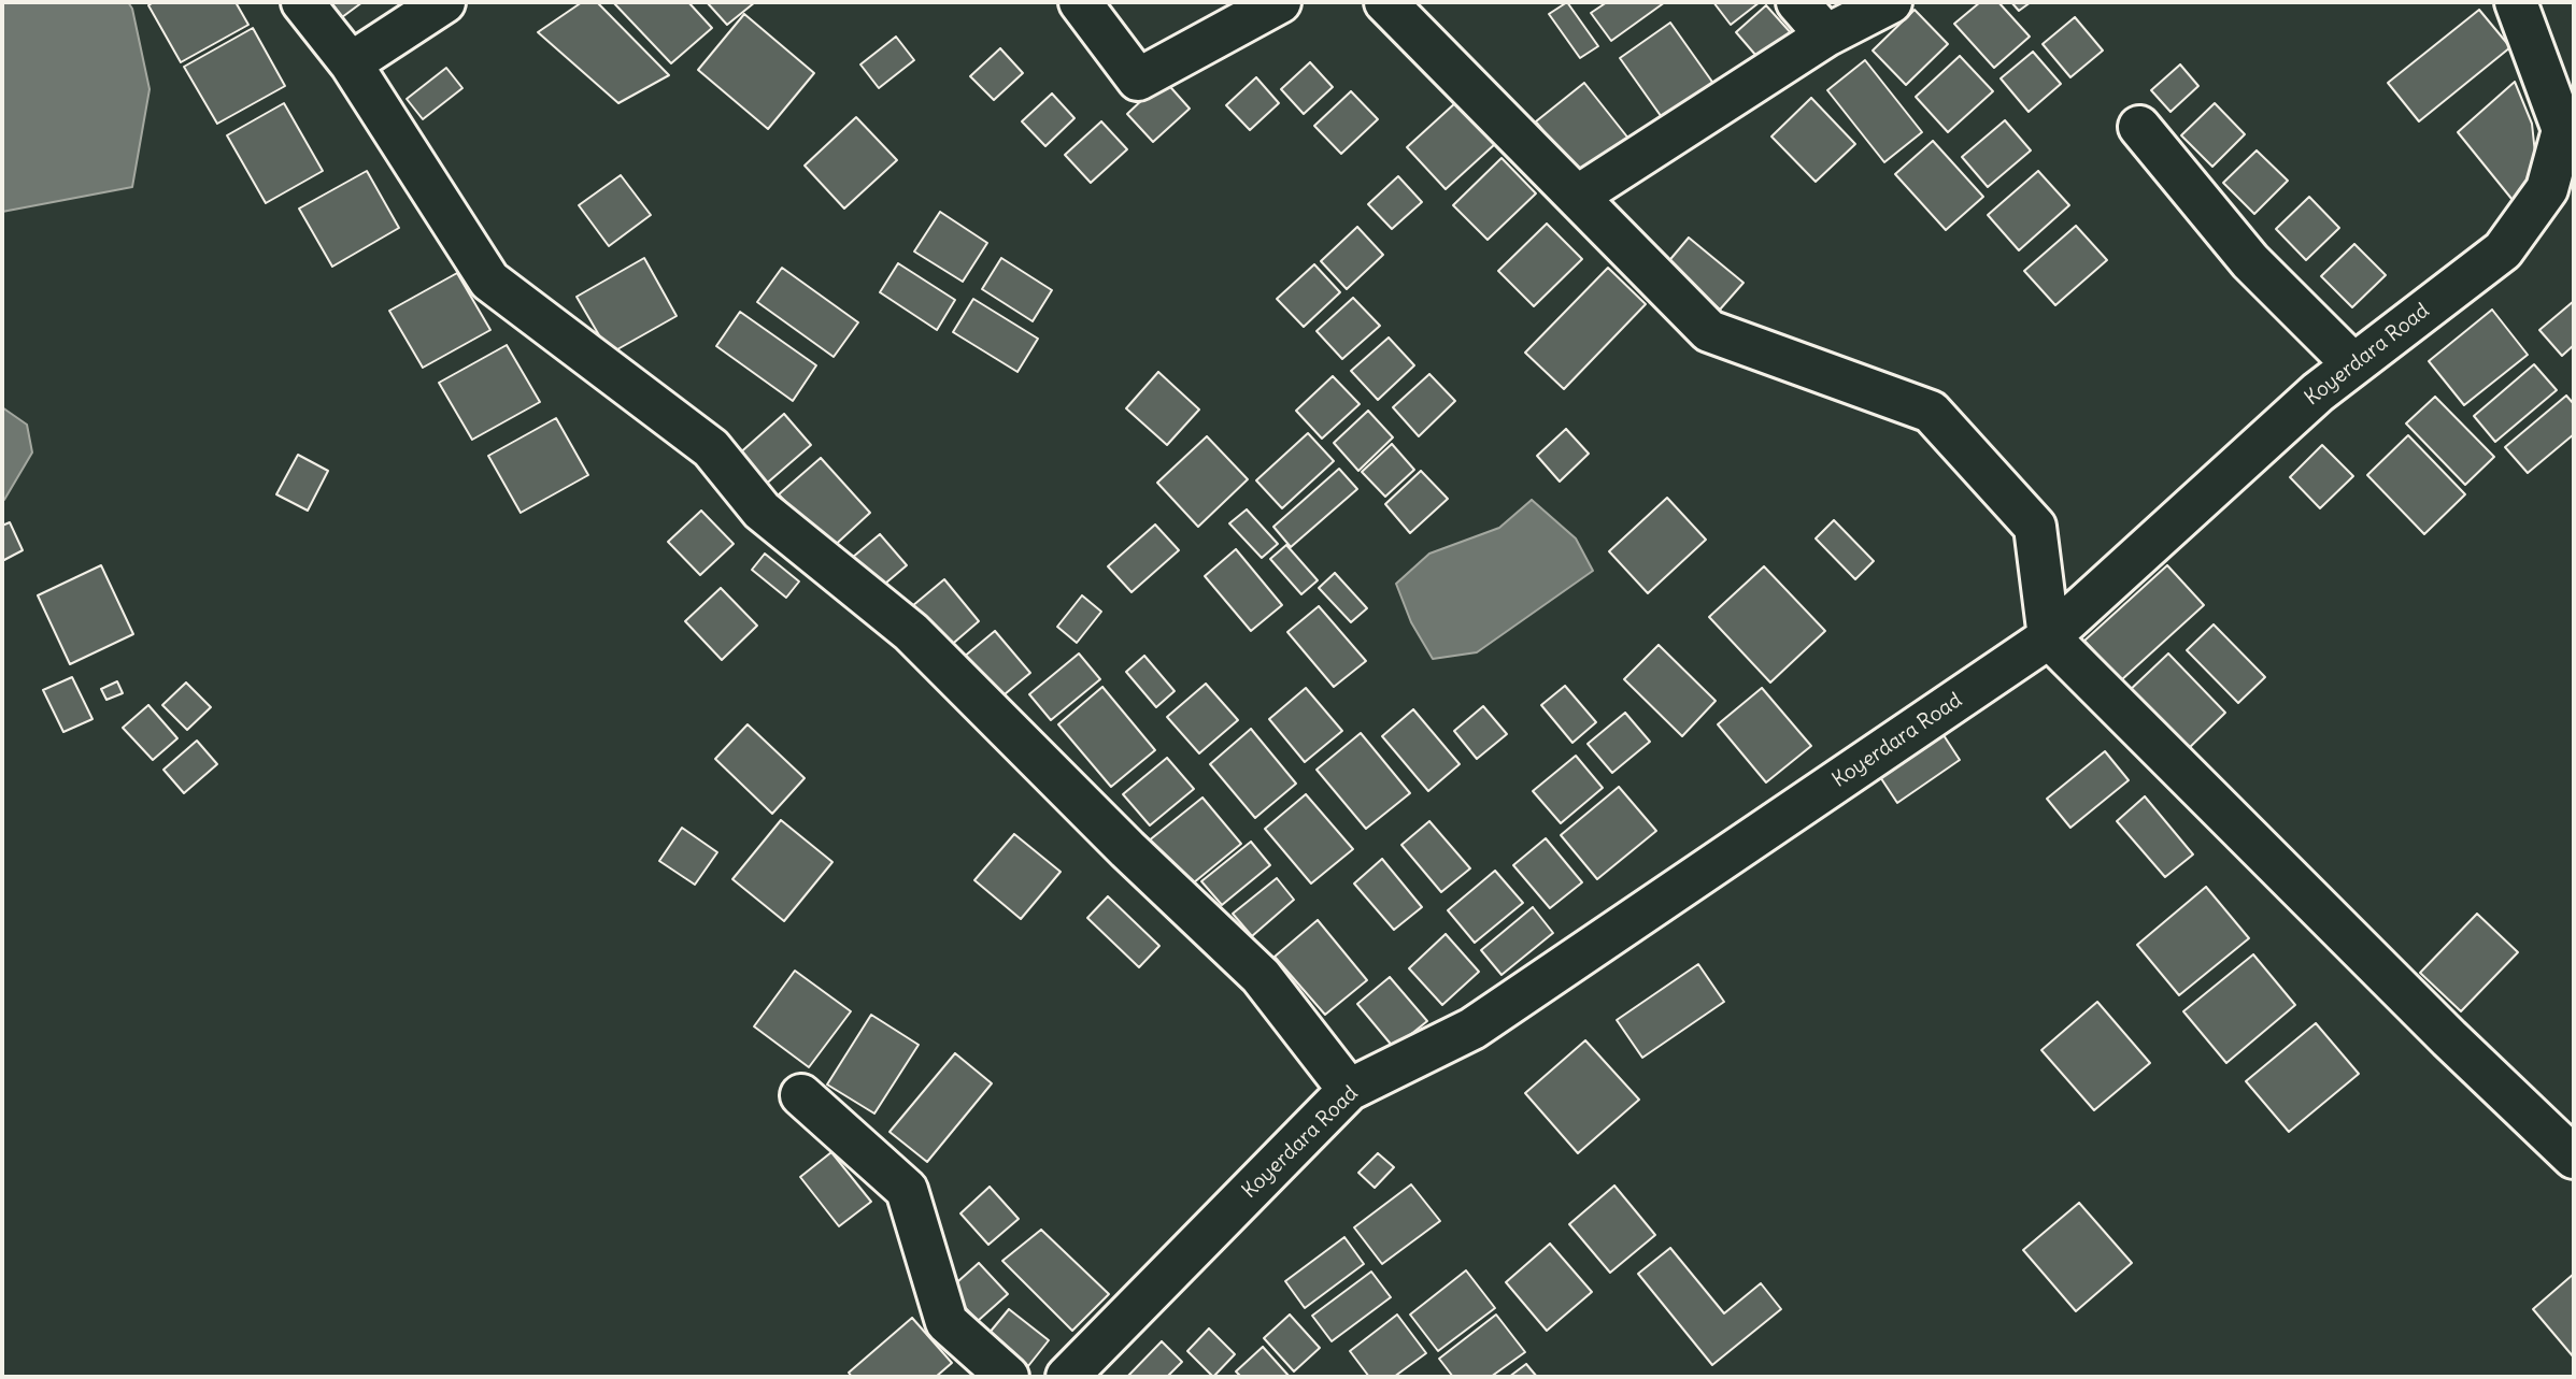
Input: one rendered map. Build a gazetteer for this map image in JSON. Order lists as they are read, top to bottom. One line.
{"streets":{"street":["Koyerdara Road"]}}
